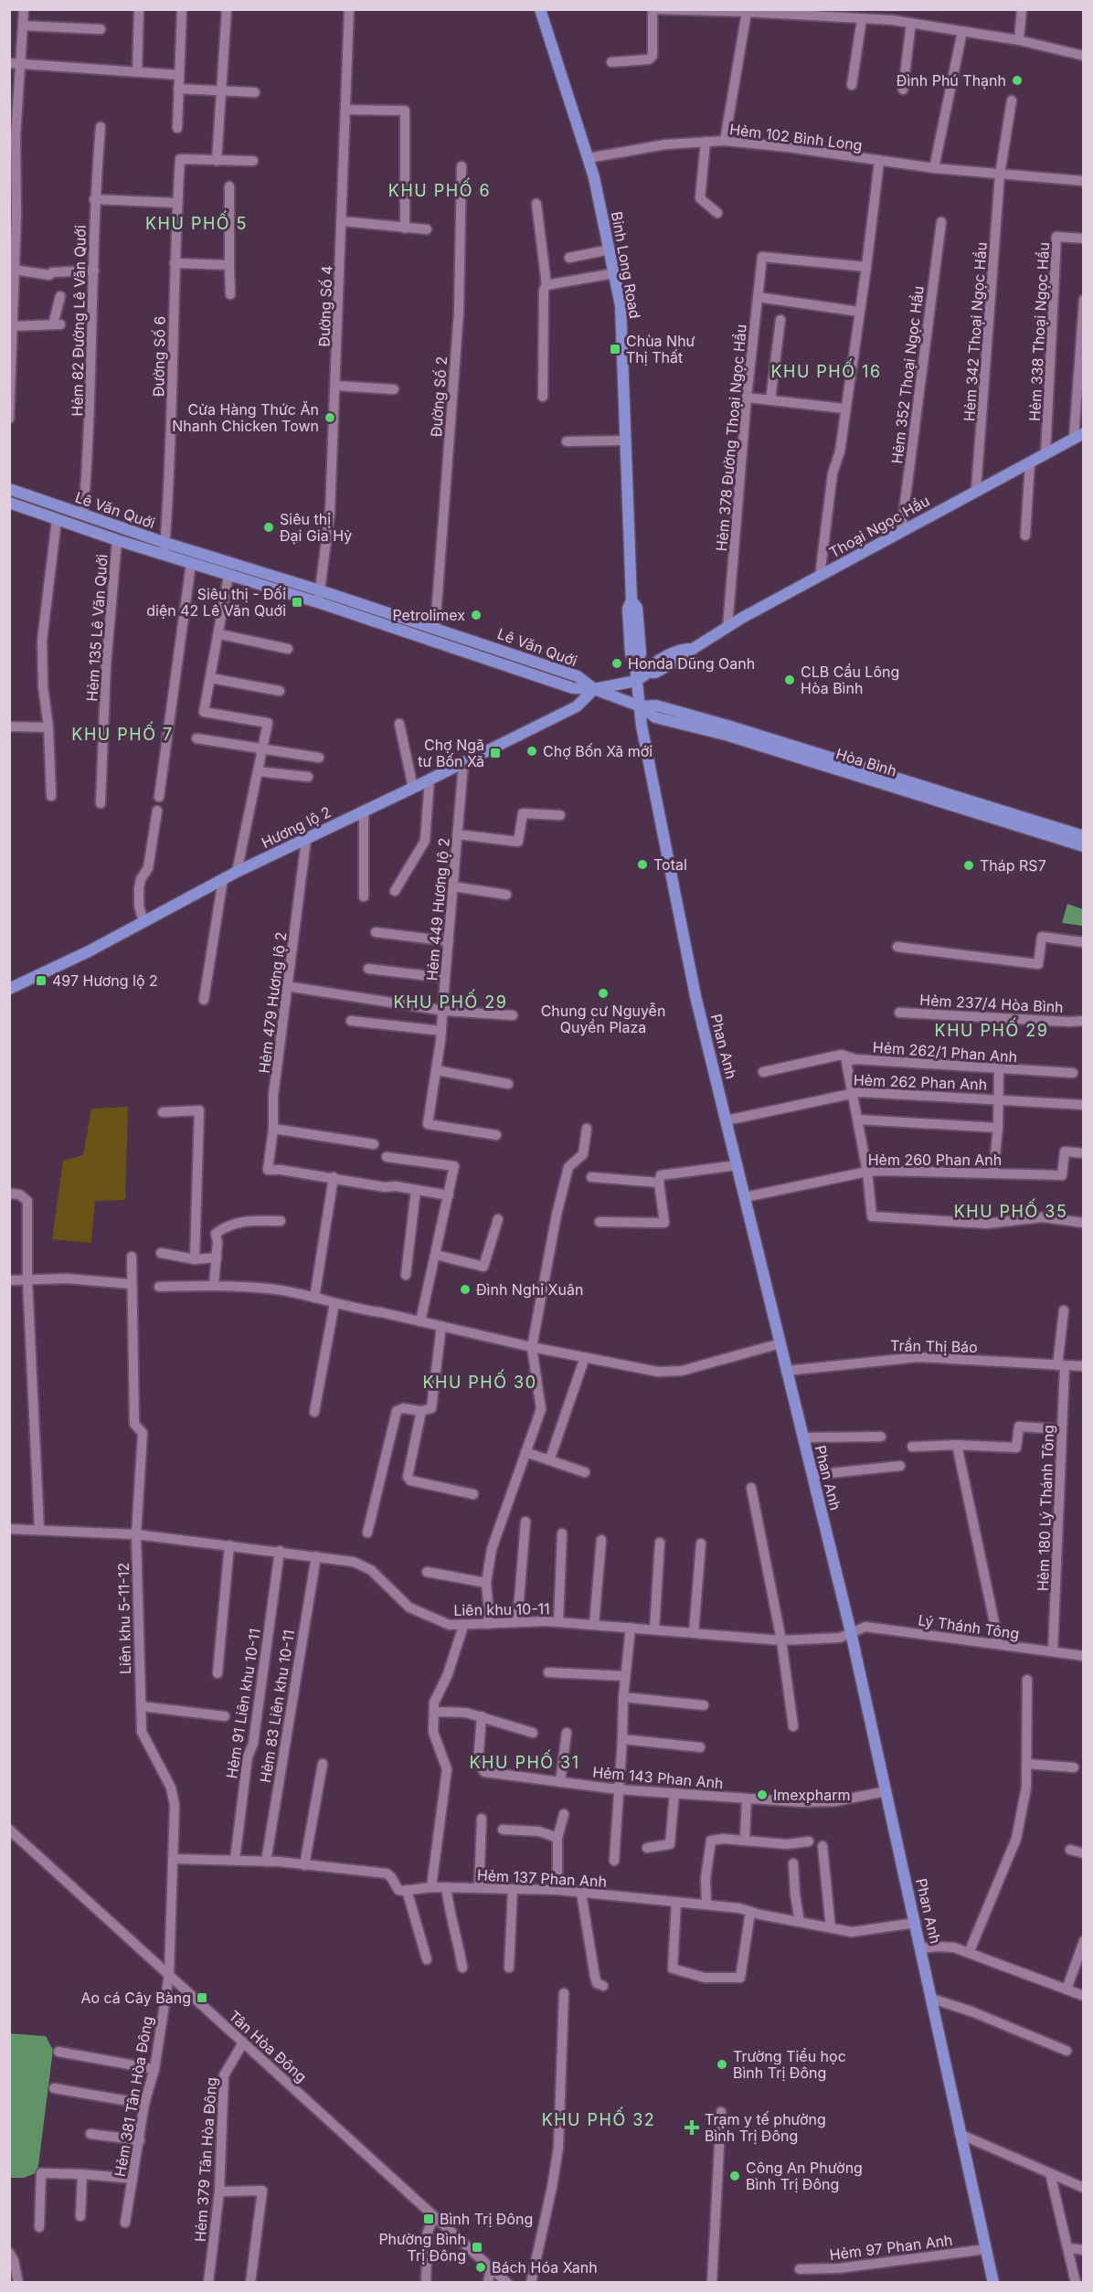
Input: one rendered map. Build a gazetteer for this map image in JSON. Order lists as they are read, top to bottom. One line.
{"streets":{"main road":["Binh Long Road","Lê Văn Quới","Thoại Ngọc Hầu","Hòa Bình","Hương lộ 2","Phan Anh"],"street":["Hẻm 102 Bình Long","Đường Số 4","Hẻm 82 Đường Lê Văn Quới","Hẻm 342 Thoại Ngọc Hầu","Hẻm 338 Thoại Ngọc Hầu","Đường Số 6","Hẻm 352 Thoại Ngọc Hầu","Đường Số 2","Hẻm 378 Đường Thoại Ngọc Hầu","Hẻm 135 Lê Văn Quới","Hẻm 449 Hương lộ 2","Hẻm 479 Hương lộ 2","Hẻm 237/4 Hòa Bình","Hẻm 262/1 Phan Anh","Hẻm 262 Phan Anh","Hẻm 260 Phan Anh","Trần Thị Báo","Hẻm 180 Lý Thánh Tông","Liên khu 10-11","Liên khu 5-11-12","Lý Thánh Tông","Hẻm 91 Liên khu 10-11","Hẻm 83 Liên khu 10-11","Hẻm 143 Phan Anh","Hẻm 137 Phan Anh","Tân Hòa Đông","Hẻm 381 Tân Hòa Đông","Hẻm 379 Tân Hòa Đông","Hẻm 97 Phan Anh"]},"crossings":[["Hẻm 102 Bình Long","Binh Long Road"],["Hẻm 102 Bình Long","Hẻm 342 Thoại Ngọc Hầu"],["Binh Long Road","Thoại Ngọc Hầu"],["Binh Long Road","Phan Anh"],["Đường Số 4","Lê Văn Quới"],["Hẻm 82 Đường Lê Văn Quới","Lê Văn Quới"],["Hẻm 342 Thoại Ngọc Hầu","Thoại Ngọc Hầu"],["Hẻm 338 Thoại Ngọc Hầu","Thoại Ngọc Hầu"],["Đường Số 6","Lê Văn Quới"],["Hẻm 352 Thoại Ngọc Hầu","Thoại Ngọc Hầu"],["Đường Số 2","Lê Văn Quới"],["Hẻm 378 Đường Thoại Ngọc Hầu","Thoại Ngọc Hầu"],["Lê Văn Quới","Thoại Ngọc Hầu"],["Lê Văn Quới","Hẻm 135 Lê Văn Quới"],["Lê Văn Quới","Hòa Bình"],["Lê Văn Quới","Hương lộ 2"],["Thoại Ngọc Hầu","Hòa Bình"],["Thoại Ngọc Hầu","Hương lộ 2"],["Thoại Ngọc Hầu","Phan Anh"],["Hòa Bình","Hương lộ 2"],["Hòa Bình","Phan Anh"],["Hương lộ 2","Hẻm 449 Hương lộ 2"],["Hương lộ 2","Hẻm 479 Hương lộ 2"],["Phan Anh","Hẻm 262 Phan Anh"],["Phan Anh","Hẻm 260 Phan Anh"],["Phan Anh","Trần Thị Báo"],["Phan Anh","Liên khu 10-11"],["Phan Anh","Lý Thánh Tông"],["Phan Anh","Hẻm 143 Phan Anh"],["Phan Anh","Hẻm 137 Phan Anh"],["Phan Anh","Hẻm 97 Phan Anh"],["Hẻm 262/1 Phan Anh","Hẻm 262 Phan Anh"],["Trần Thị Báo","Hẻm 180 Lý Thánh Tông"],["Hẻm 180 Lý Thánh Tông","Lý Thánh Tông"],["Liên khu 10-11","Liên khu 5-11-12"],["Liên khu 10-11","Lý Thánh Tông"],["Liên khu 10-11","Hẻm 91 Liên khu 10-11"],["Liên khu 10-11","Hẻm 83 Liên khu 10-11"],["Liên khu 5-11-12","Tân Hòa Đông"],["Liên khu 5-11-12","Hẻm 381 Tân Hòa Đông"],["Tân Hòa Đông","Hẻm 381 Tân Hòa Đông"],["Tân Hòa Đông","Hẻm 379 Tân Hòa Đông"]],"districts":["KHU PHỐ 6","KHU PHỐ 5","KHU PHỐ 16","KHU PHỐ 7","KHU PHỐ 29","KHU PHỐ 29","KHU PHỐ 35","KHU PHỐ 30","KHU PHỐ 31","KHU PHỐ 32"],"places":{"other":["Đình Phú Thạnh","Cửa Hàng Thức Ăn Nhanh Chicken Town","Siêu thị Đại Gia Hỷ","Petrolimex","Honda Dũng Oanh","CLB Cầu Lông Hòa Bình","Chợ Bốn Xã mới","Total","Tháp RS7","Chung cư Nguyễn Quyền Plaza","Đình Nghi Xuân","Imexpharm","Trường Tiểu học Bình Trị Đông","Công An Phường Bình Trị Đông","Bách Hóa Xanh"],"transit":["Chùa Như Thị Thất","Siêu thị - Đối diện 42 Lê Văn Quới","Chợ Ngã tư Bốn Xã","497 Hương lộ 2","Ao cá Cây Bàng","Bình Trị Đông","Phường Bình Trị Đông"],"health":["Trạm y tế phường Bình Trị Đông"]}}
